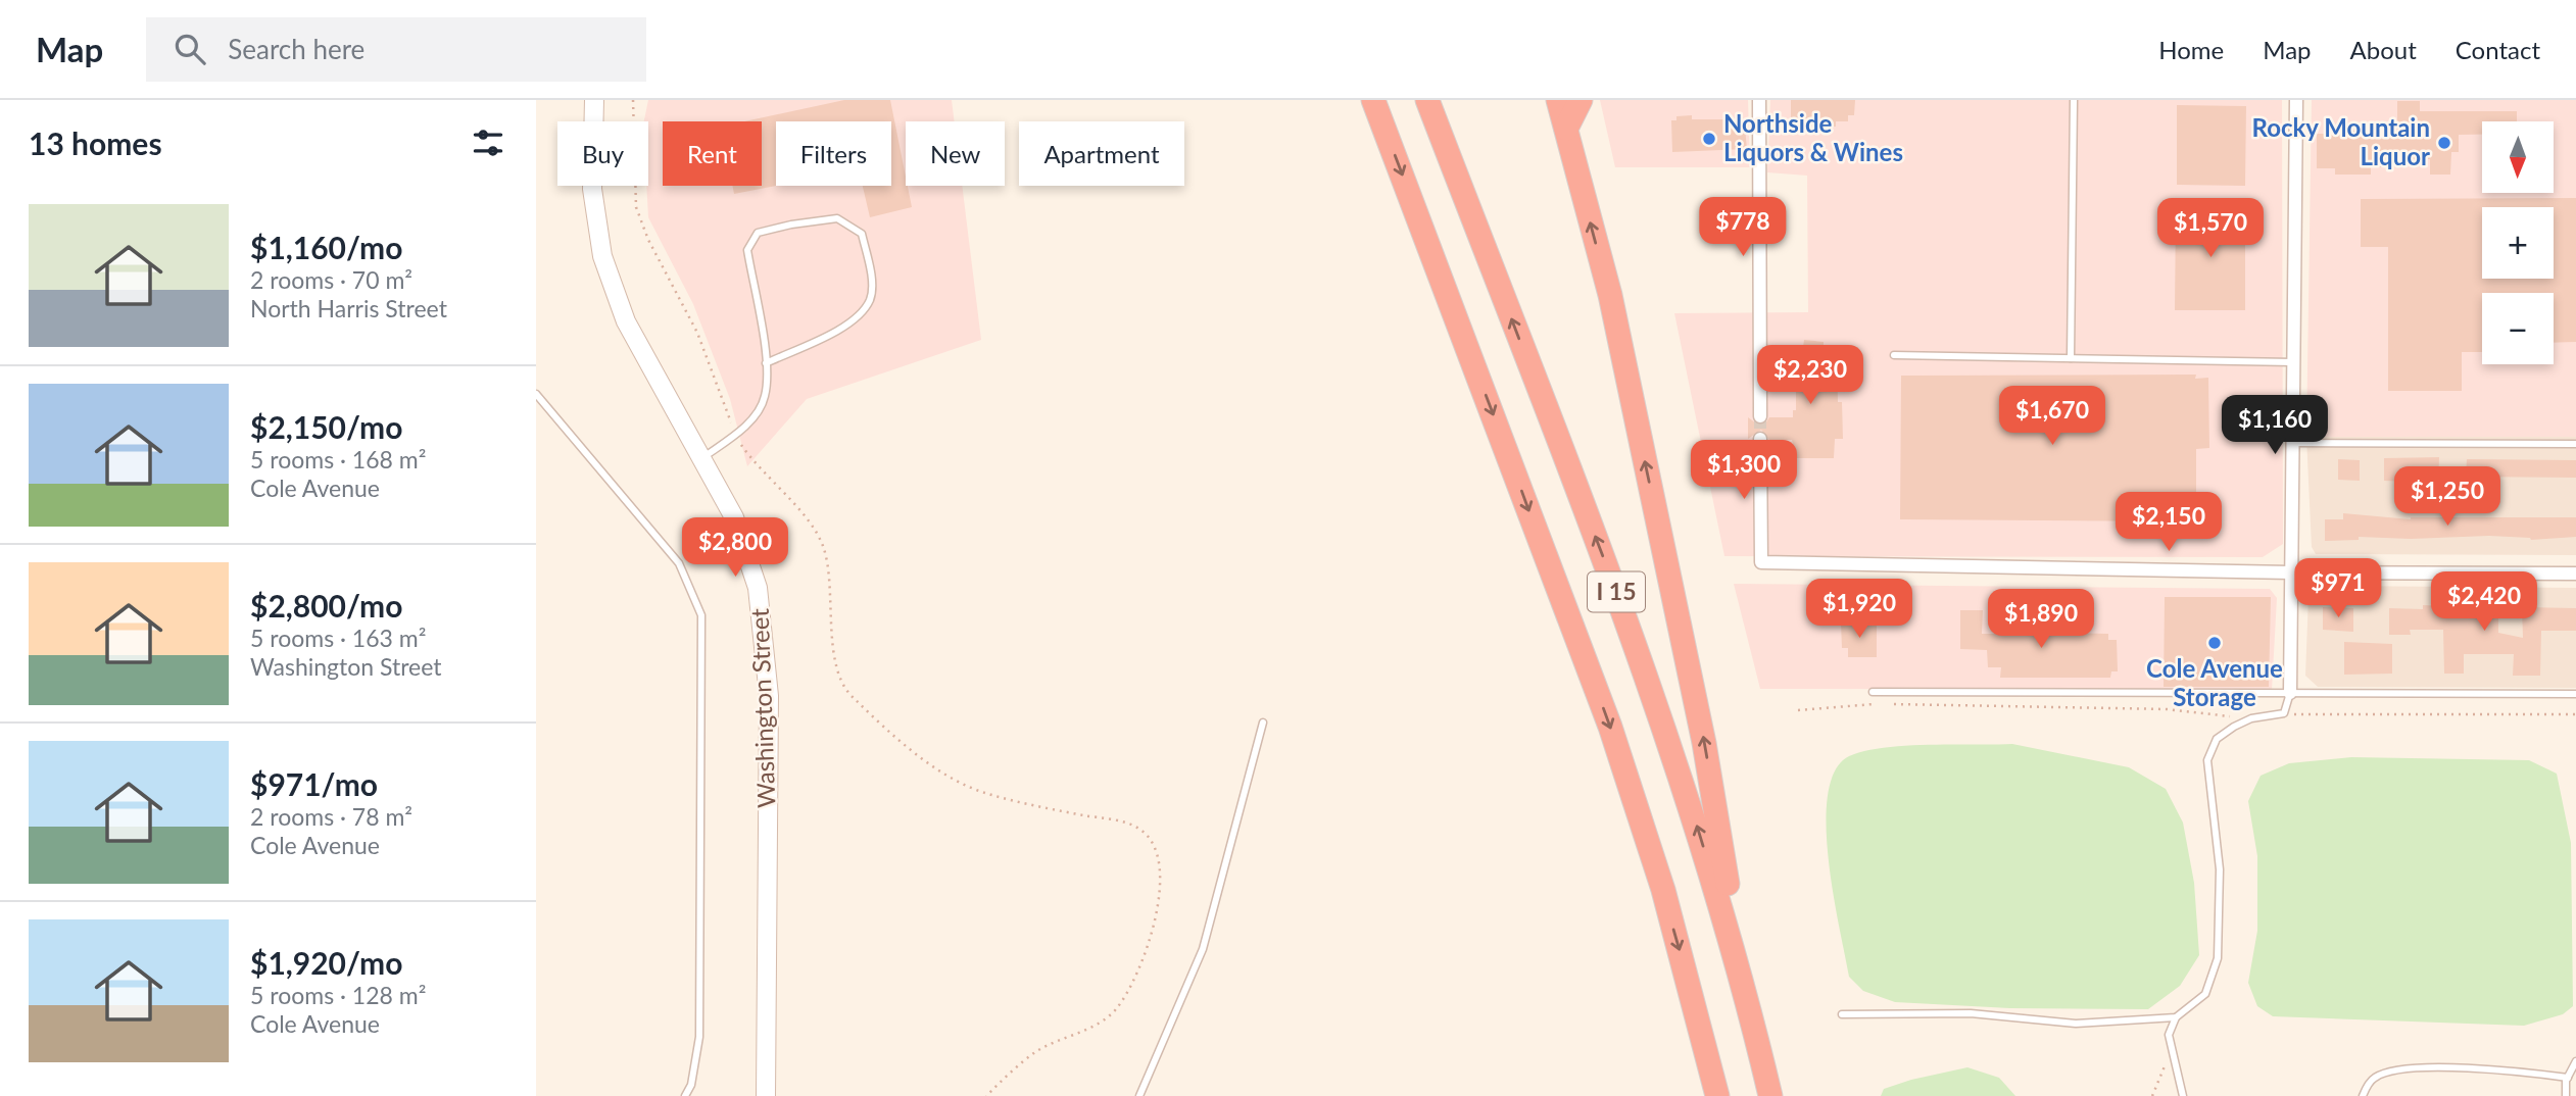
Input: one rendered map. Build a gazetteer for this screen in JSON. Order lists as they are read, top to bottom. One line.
{"streets":{"highway":["I 15"],"main road":["Washington Street"]},"places":["Northside Liquors & Wines","Rocky Mountain Liquor","Cole Avenue Storage"],"north":"bottom","page":{"header":"Map","search":"Search here","nav":["Home","Map","About","Contact"],"heading":"13 homes","map_buttons":["+","−"],"chip":["Buy","Rent","Filters","New","Apartment"],"list":[{"name":"$1,160/mo","note":"2 rooms · 70 m² · North Harris Street"},{"name":"$2,150/mo","note":"5 rooms · 168 m² · Cole Avenue"},{"name":"$2,800/mo","note":"5 rooms · 163 m² · Washington Street"},{"name":"$971/mo","note":"2 rooms · 78 m² · Cole Avenue"},{"name":"$1,920/mo","note":"5 rooms · 128 m² · Cole Avenue"}],"price":["$778","$1,570","$2,230","$1,670","$1,160","$1,300","$1,250","$2,150","$2,800","$971","$2,420","$1,920","$1,890"]}}
